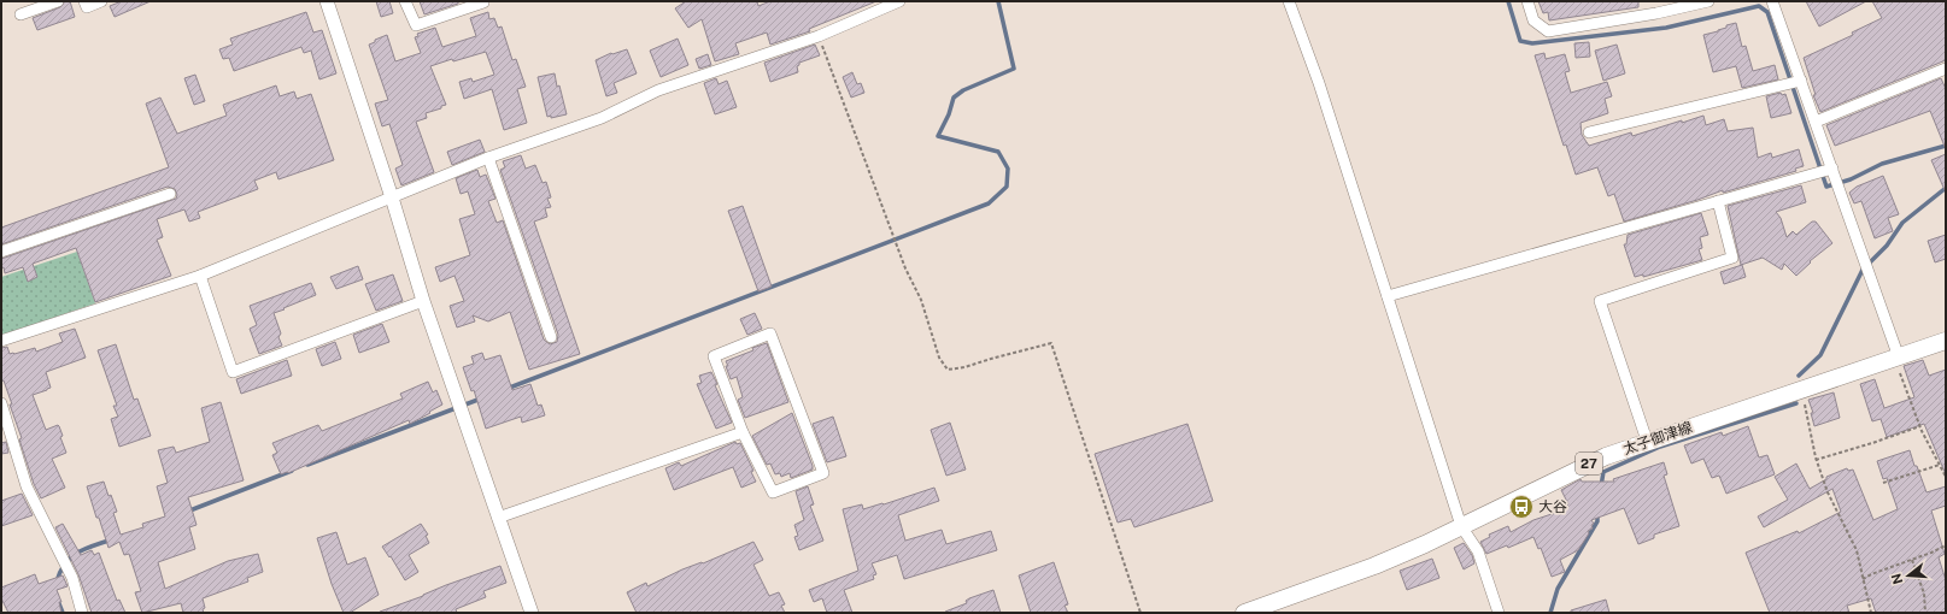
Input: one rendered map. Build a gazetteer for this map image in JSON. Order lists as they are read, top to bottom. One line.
{"streets":{"main road":["太子御津線","27"]},"places":{"bus stop":["大谷"]},"north":"left"}
